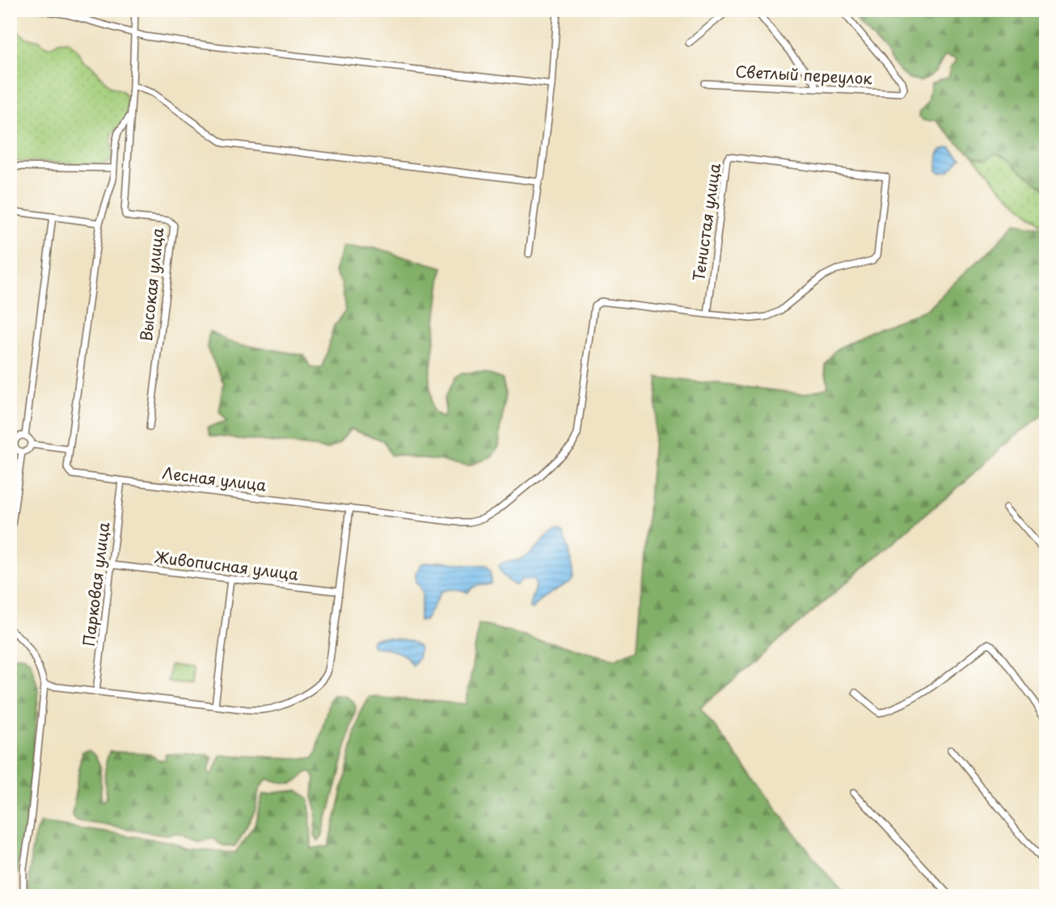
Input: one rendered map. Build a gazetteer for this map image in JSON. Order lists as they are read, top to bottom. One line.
{"streets":{"street":["Светлый переулок","Тенистая улица","Высокая улица","Лесная улица","Живописная улица","Парковая улица"]},"crossings":[["Тенистая улица","Лесная улица"],["Лесная улица","Парковая улица"],["Живописная улица","Парковая улица"]]}
